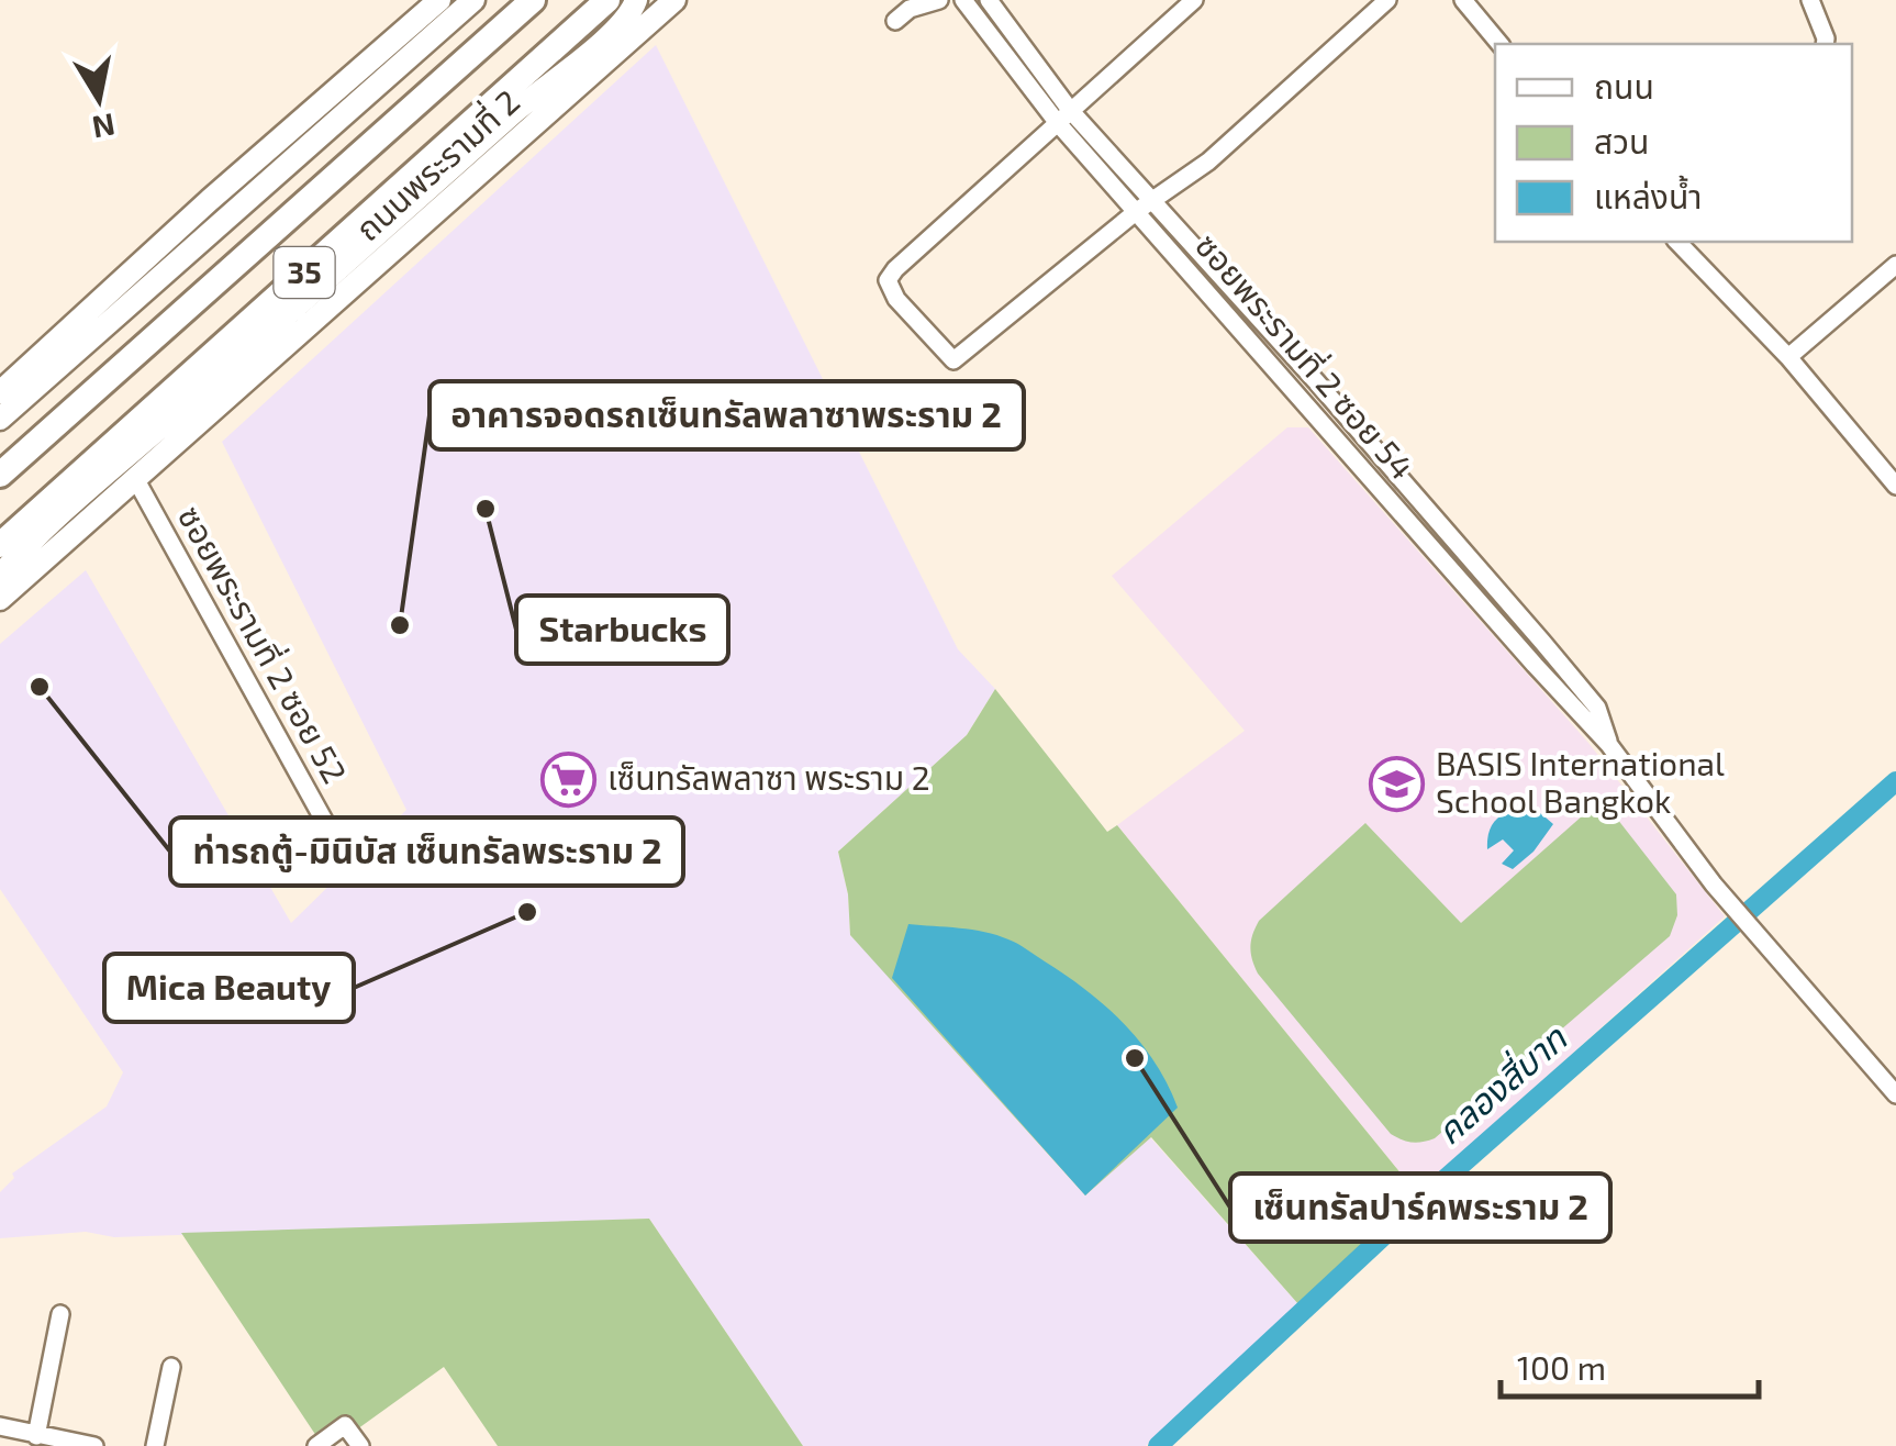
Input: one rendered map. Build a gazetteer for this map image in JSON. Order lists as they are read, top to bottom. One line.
{"streets":{"highway":["ถนนพระรามที่ 2","35"],"street":["ซอยพระรามที่ 2 ซอย 54","ซอยพระรามที่ 2 ซอย 52"]},"crossings":[["ถนนพระรามที่ 2","ซอยพระรามที่ 2 ซอย 52"]],"water":["คลองสี่บาท"],"places":{"other":["Starbucks","อาคารจอดรถเซ็นทรัลพลาซาพระราม 2","ท่ารถตู้-มินิบัส เซ็นทรัลพระราม 2","Mica Beauty","เซ็นทรัลปาร์คพระราม 2"],"supermarket":["เซ็นทรัลพลาซา พระราม 2"],"school or university":["BASIS International School Bangkok"]},"legend":["ถนน","สวน","แหล่งน้ำ"],"scale_bar":"100 m","north":"bottom"}
